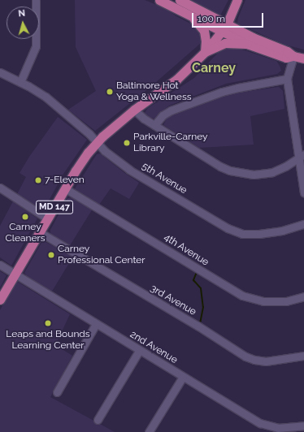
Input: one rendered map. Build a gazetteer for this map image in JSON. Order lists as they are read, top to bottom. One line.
{"streets":{"main road":["MD 147"],"street":["5th Avenue","4th Avenue","3rd Avenue","2nd Avenue"]},"crossings":[["5th Avenue","MD 147"],["MD 147","4th Avenue"],["MD 147","3rd Avenue"],["MD 147","2nd Avenue"]],"districts":["Carney"],"places":["Baltimore Hot Yoga & Wellness","Parkville-Carney Library","7-Eleven","Carney Cleaners","Carney Professional Center","Leaps and Bounds Learning Center"],"scale_bar":"100 m","north":"top"}
